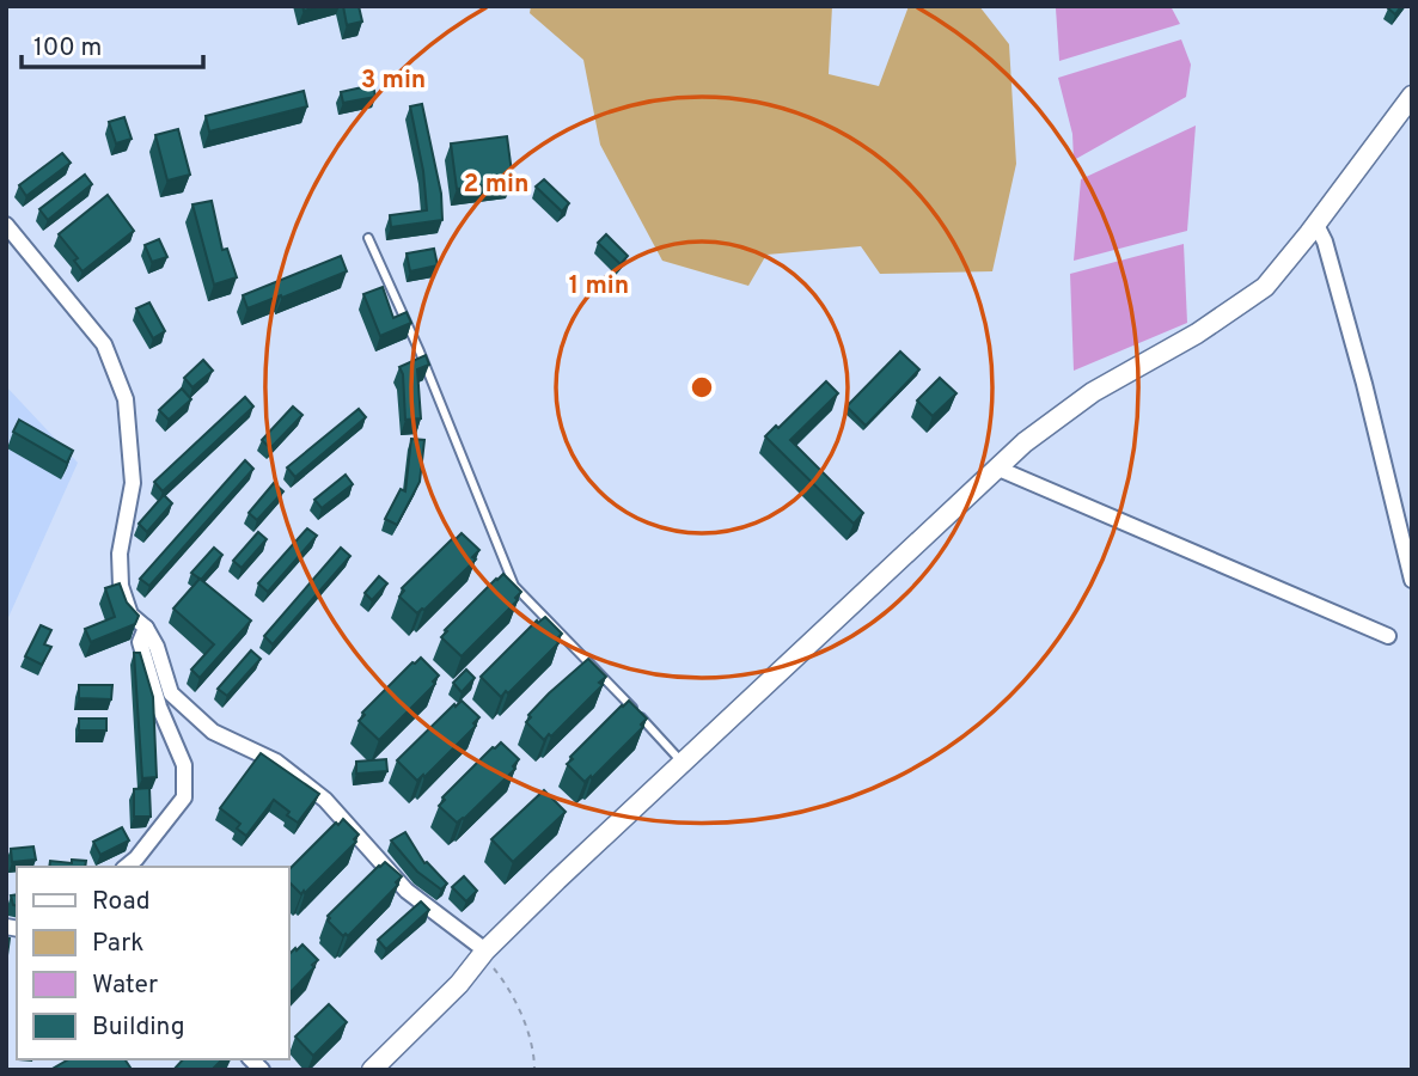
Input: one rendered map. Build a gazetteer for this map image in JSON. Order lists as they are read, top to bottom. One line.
{"legend":["Road","Park","Water","Building"],"scale_bar":"100 m","rings":["3 min","2 min","1 min"]}
